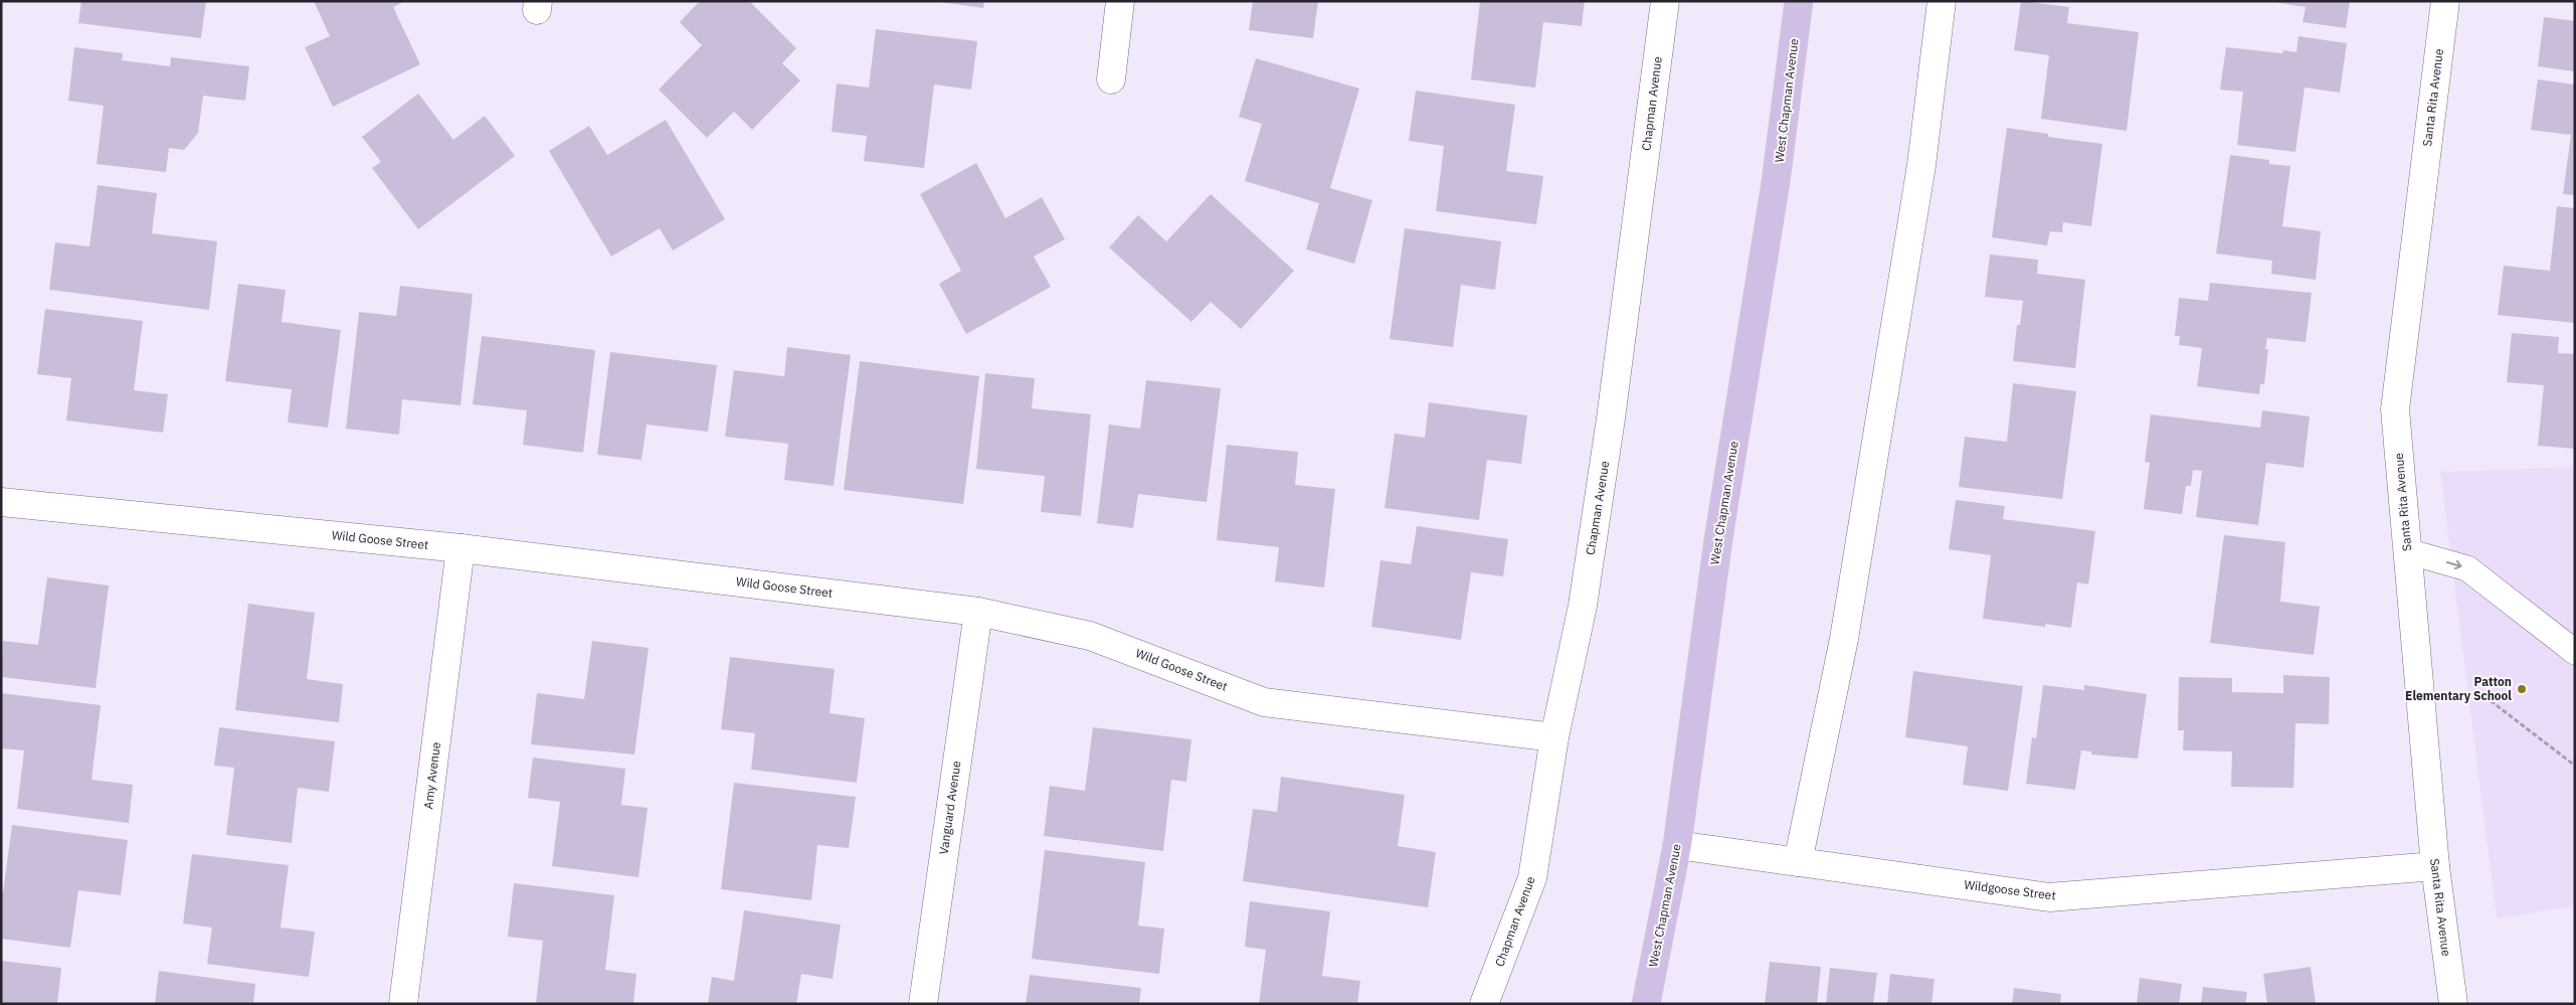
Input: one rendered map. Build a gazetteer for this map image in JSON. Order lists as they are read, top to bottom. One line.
{"streets":{"main road":["West Chapman Avenue"],"street":["Santa Rita Avenue","Chapman Avenue","Wild Goose Street","Amy Avenue","Vanguard Avenue","Wildgoose Street"]},"crossings":[["Santa Rita Avenue","Wildgoose Street"],["West Chapman Avenue","Wildgoose Street"],["Chapman Avenue","Wild Goose Street"],["Wild Goose Street","Amy Avenue"],["Wild Goose Street","Vanguard Avenue"]],"places":["Patton Elementary School"]}
